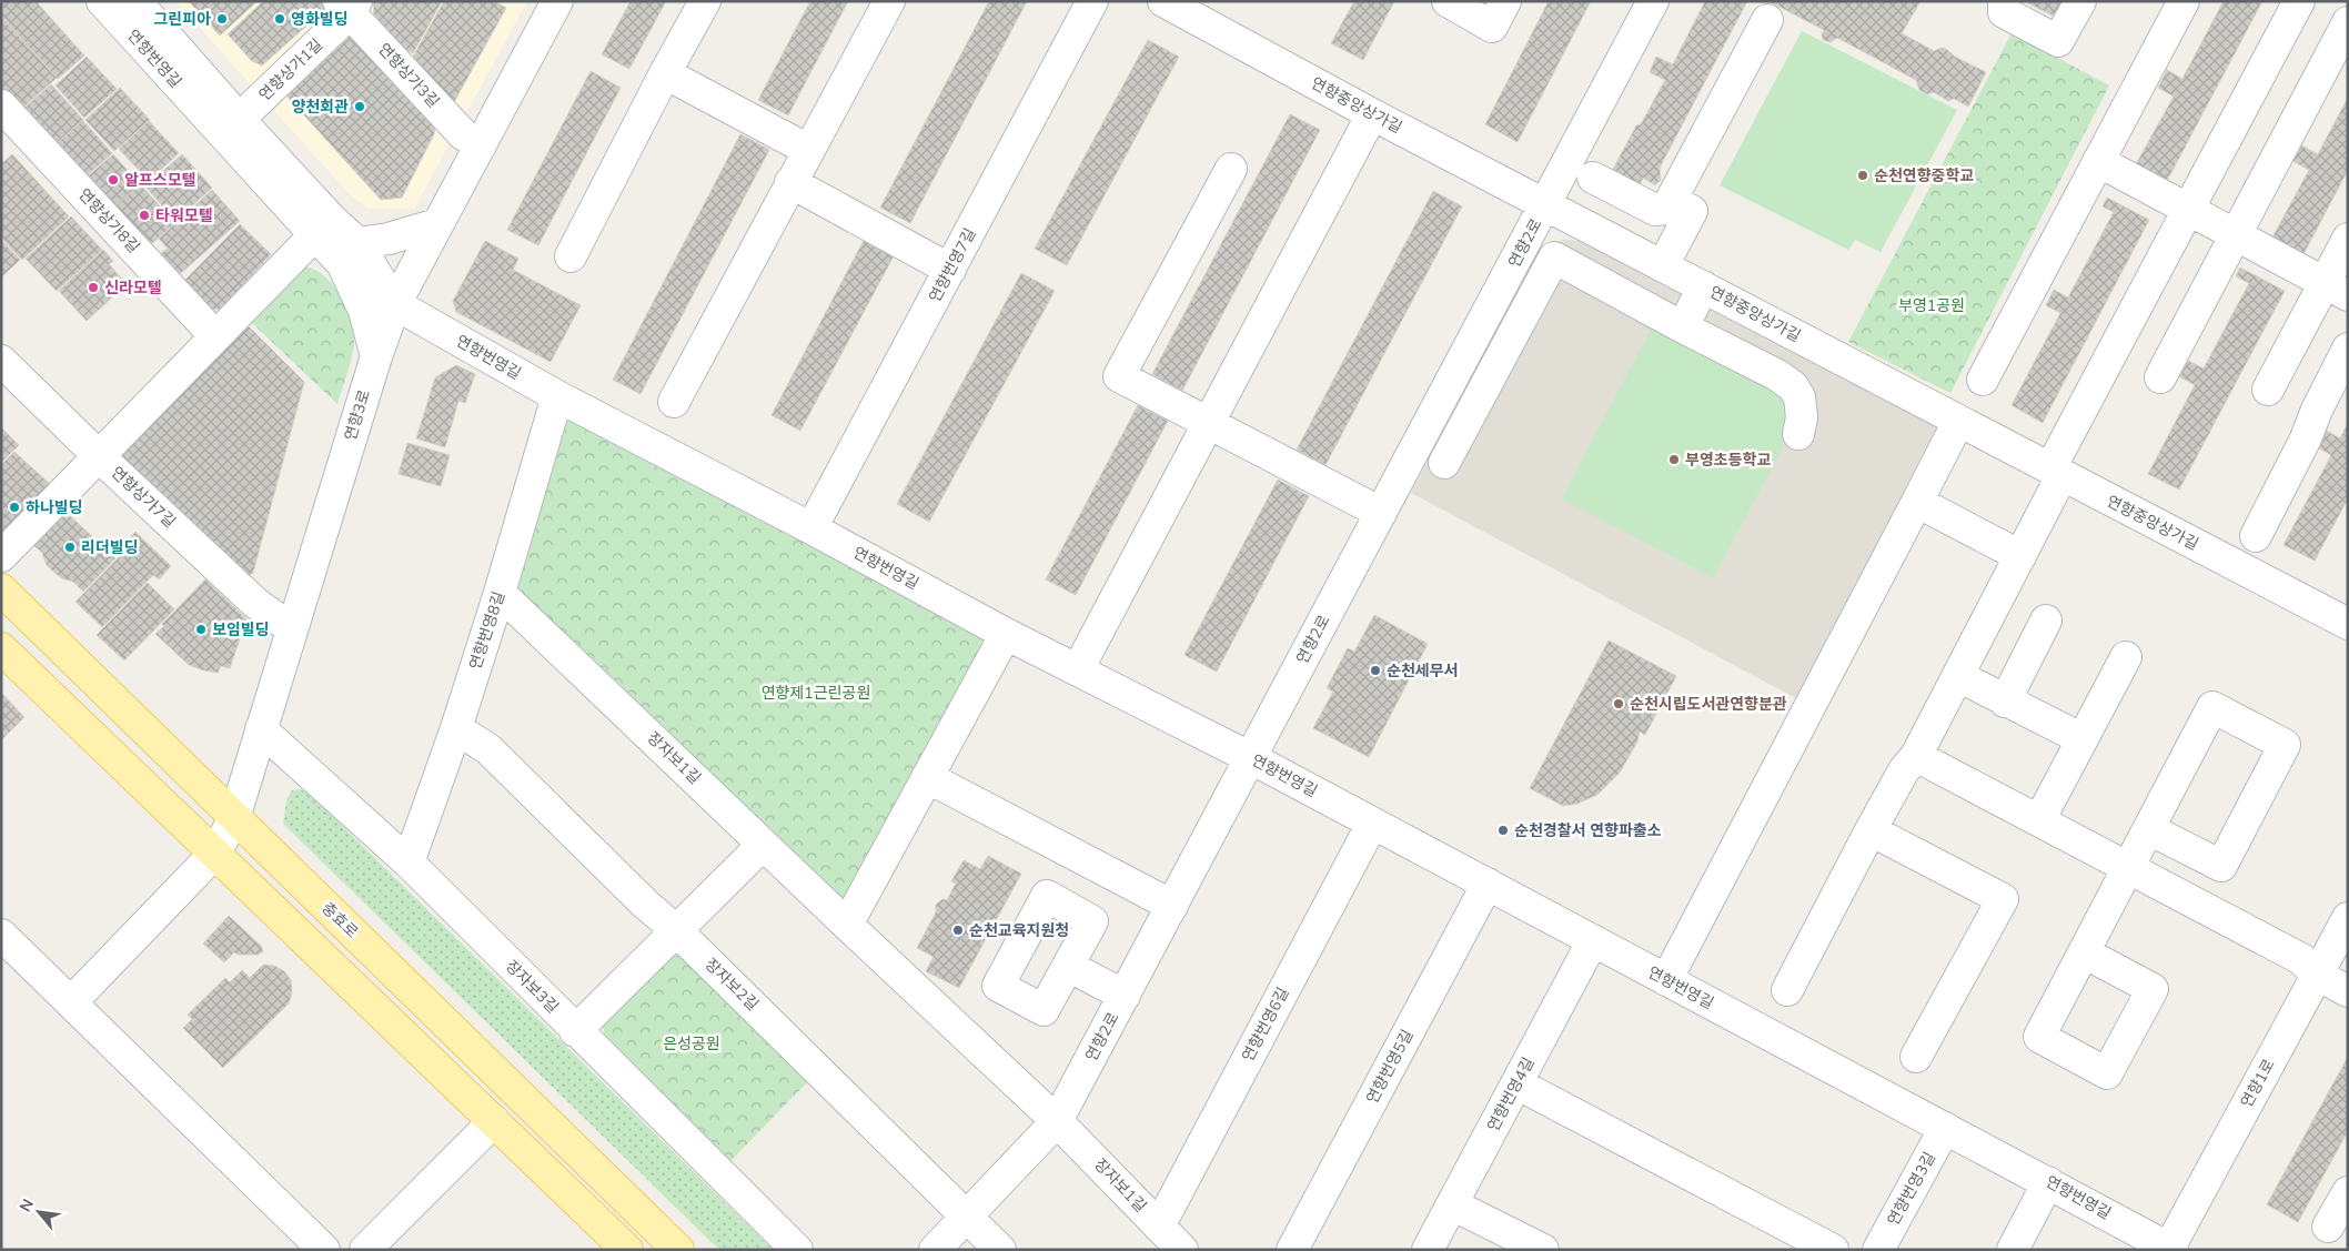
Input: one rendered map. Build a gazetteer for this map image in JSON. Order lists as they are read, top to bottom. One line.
{"streets":{"main road":["충효로"],"street":["연향번영길","연향상가1길","연향상가3길","연향중앙상가길","연향상가8길","연향2로","연향번영7길","연향3로","연향상가7길","연향번영8길","장자보1길","장자보2길","장자보3길","연향번영6길","연향번영5길","연향1로","연향번영4길","연향번영3길"]},"crossings":[["연향번영길","연향상가1길"],["연향번영길","연향2로"],["연향번영길","연향번영7길"],["연향번영길","연향3로"],["연향번영길","연향번영8길"],["연향번영길","연향번영6길"],["연향번영길","연향번영5길"],["연향번영길","연향1로"],["연향번영길","연향번영4길"],["연향번영길","연향번영3길"],["연향상가1길","연향상가3길"],["연향상가3길","연향3로"],["연향중앙상가길","연향2로"],["연향2로","장자보1길"],["연향2로","장자보2길"],["연향3로","연향상가7길"],["연향3로","충효로"],["연향3로","장자보3길"],["연향번영8길","장자보1길"],["연향번영8길","장자보2길"],["연향번영8길","장자보3길"],["장자보1길","연향번영6길"]],"parks":["부영1공원","연향제1근린공원","은성공원"],"places":["그린피아","영화빌딩","양천회관","순천연향중학교","알프스모텔","타워모텔","신라모텔","부영초등학교","하나빌딩","리더빌딩","보임빌딩","순천세무서","순천시립도서관연향분관","순천경찰서 연향파출소","순천교육지원청"],"north":"top left"}
